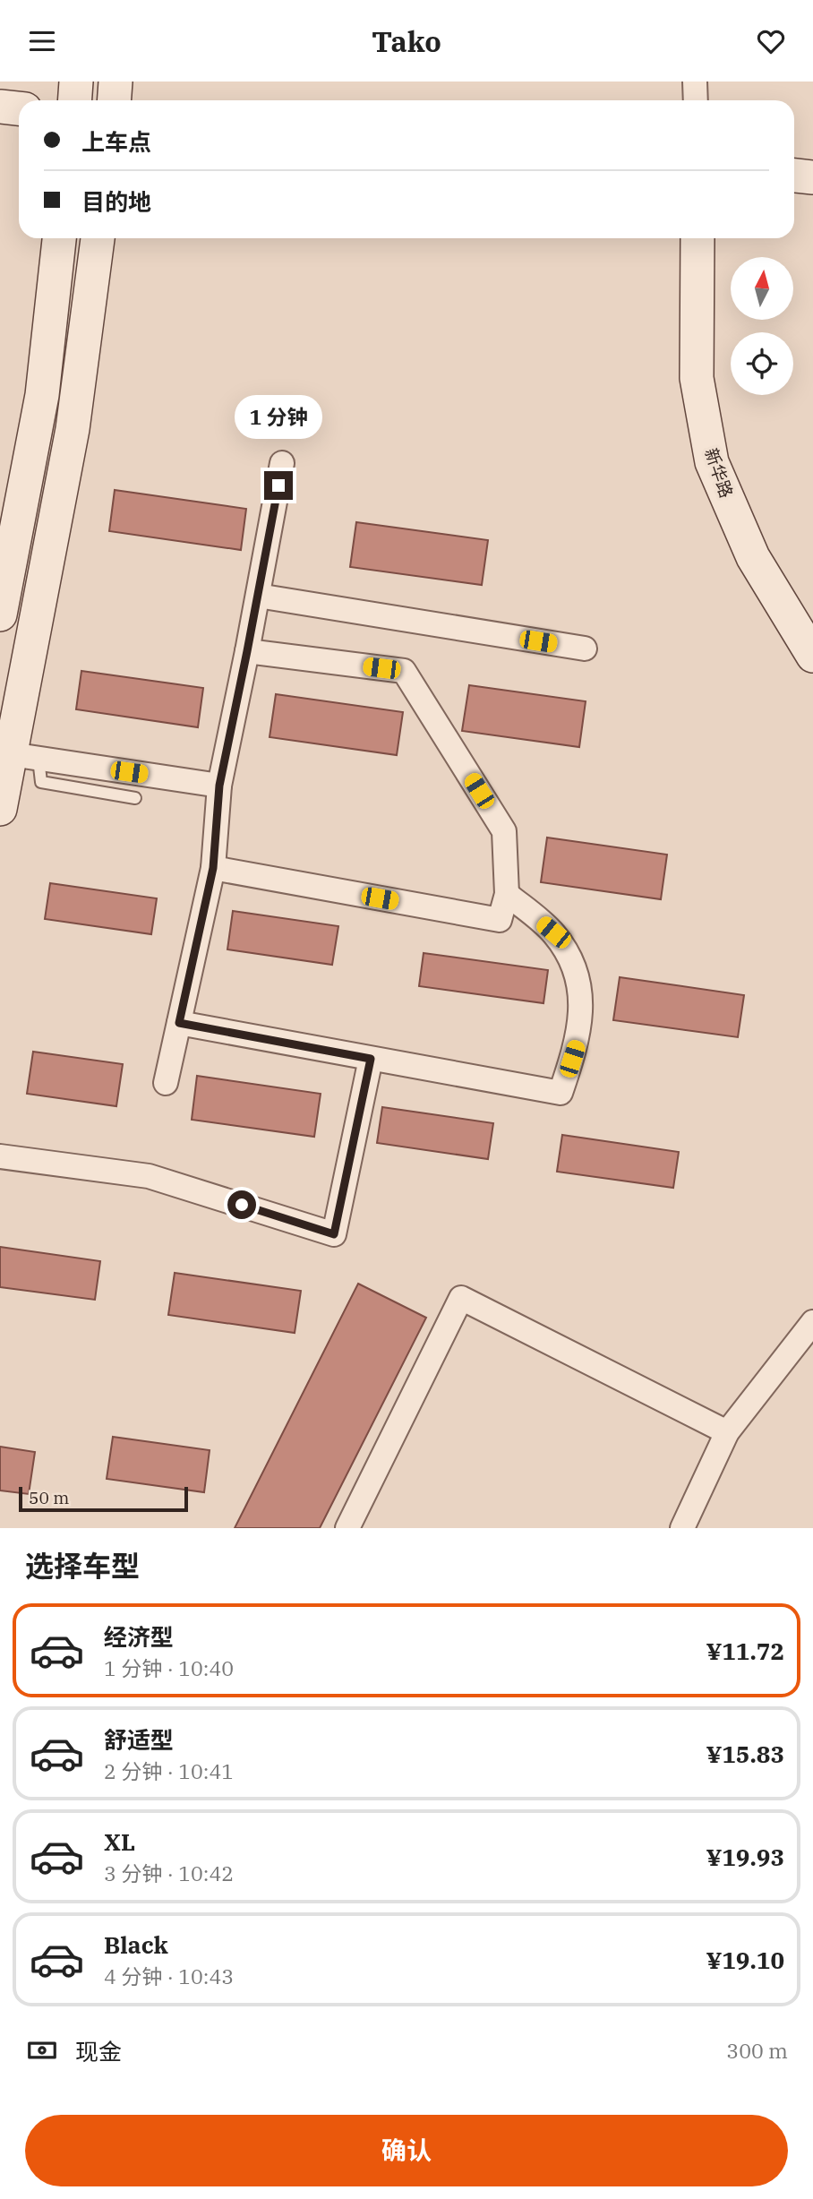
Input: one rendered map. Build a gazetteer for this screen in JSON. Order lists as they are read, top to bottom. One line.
{"streets":{"main road":["新华路"]},"scale_bar":"50 m","north":"top","page":{"header":"Tako","banner":["上车点","目的地"],"bubble":"1 分钟","scale":"50 m","heading":"选择车型","list":[{"name":"经济型","note":"1 分钟 · 10:40","value":"¥11.72"},{"name":"舒适型","note":"2 分钟 · 10:41","value":"¥15.83"},{"name":"XL","note":"3 分钟 · 10:42","value":"¥19.93"},{"name":"Black","note":"4 分钟 · 10:43","value":"¥19.10"}],"pay":["现金","300 m"],"buttons":"确认"}}
